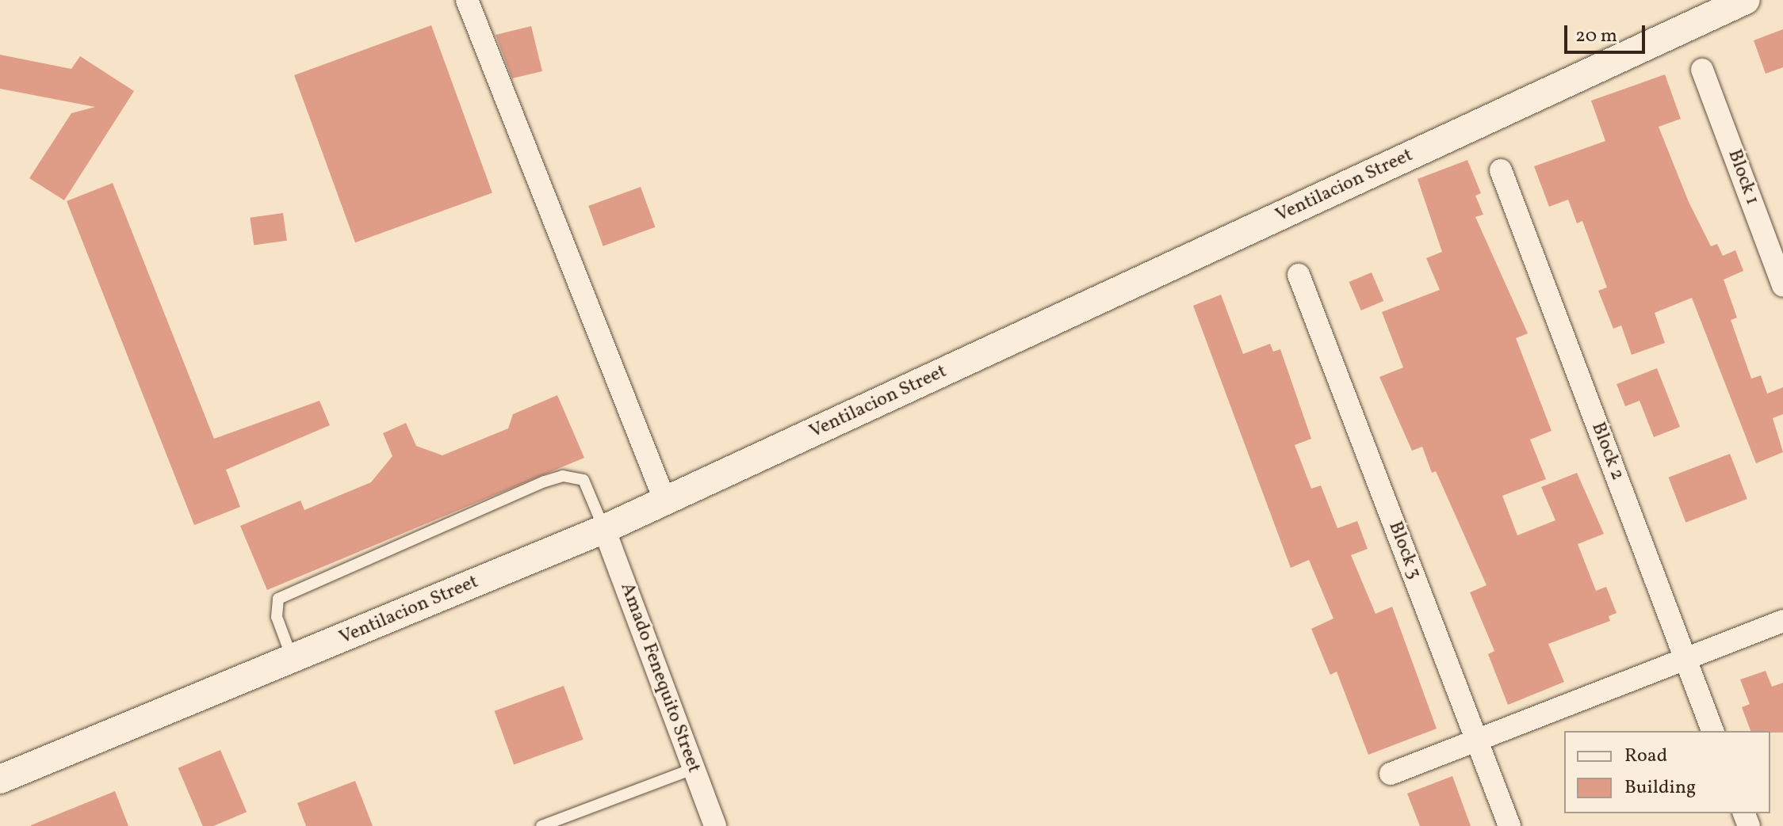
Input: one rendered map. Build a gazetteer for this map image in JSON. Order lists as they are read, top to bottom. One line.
{"streets":{"street":["Block 1","Ventilacion Street","Block 2","Block 3","Amado Fenequito Street"]},"crossings":[["Ventilacion Street","Amado Fenequito Street"]],"legend":["Road","Building"],"scale_bar":"20 m"}
